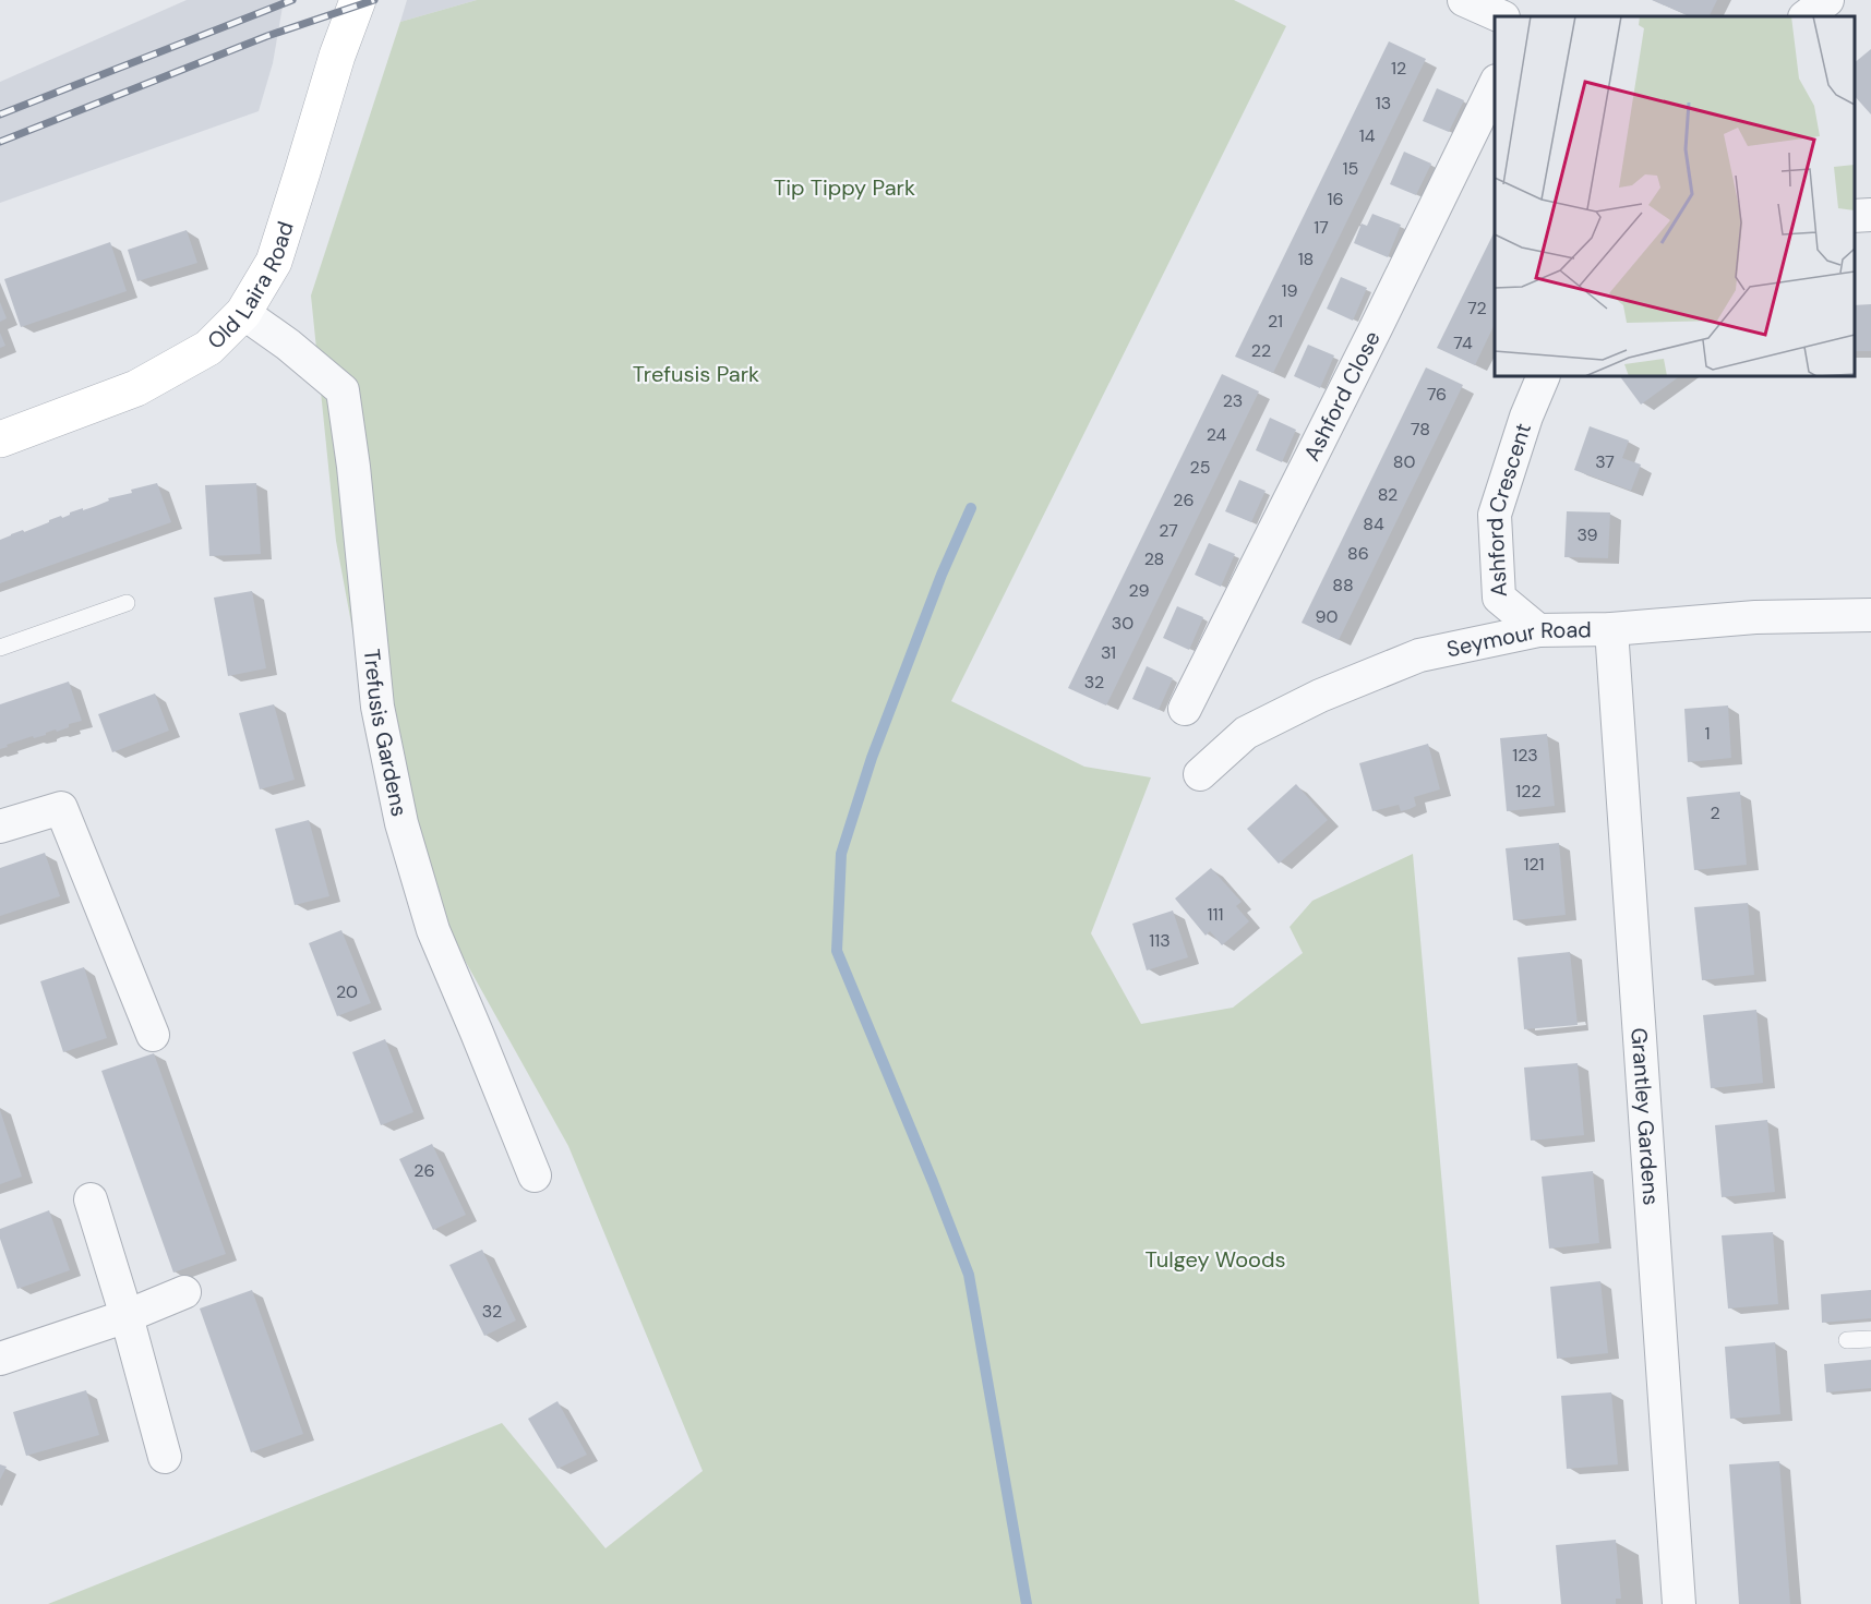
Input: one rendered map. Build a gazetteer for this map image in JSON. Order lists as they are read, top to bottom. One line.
{"streets":{"main road":["Old Laira Road"],"street":["Ashford Close","Ashford Crescent","Seymour Road","Trefusis Gardens","Grantley Gardens"]},"crossings":[["Old Laira Road","Trefusis Gardens"],["Ashford Crescent","Seymour Road"],["Seymour Road","Grantley Gardens"]],"parks":["Tip Tippy Park","Trefusis Park","Tulgey Woods"],"house_numbers":["12","13","14","15","16","17","18","19","72","21","74","22","76","23","78","24","80","37","25","82","26","84","27","39","86","28","88","29","90","30","31","32","1","123","122","2","121","111","113","20","26","32"]}
